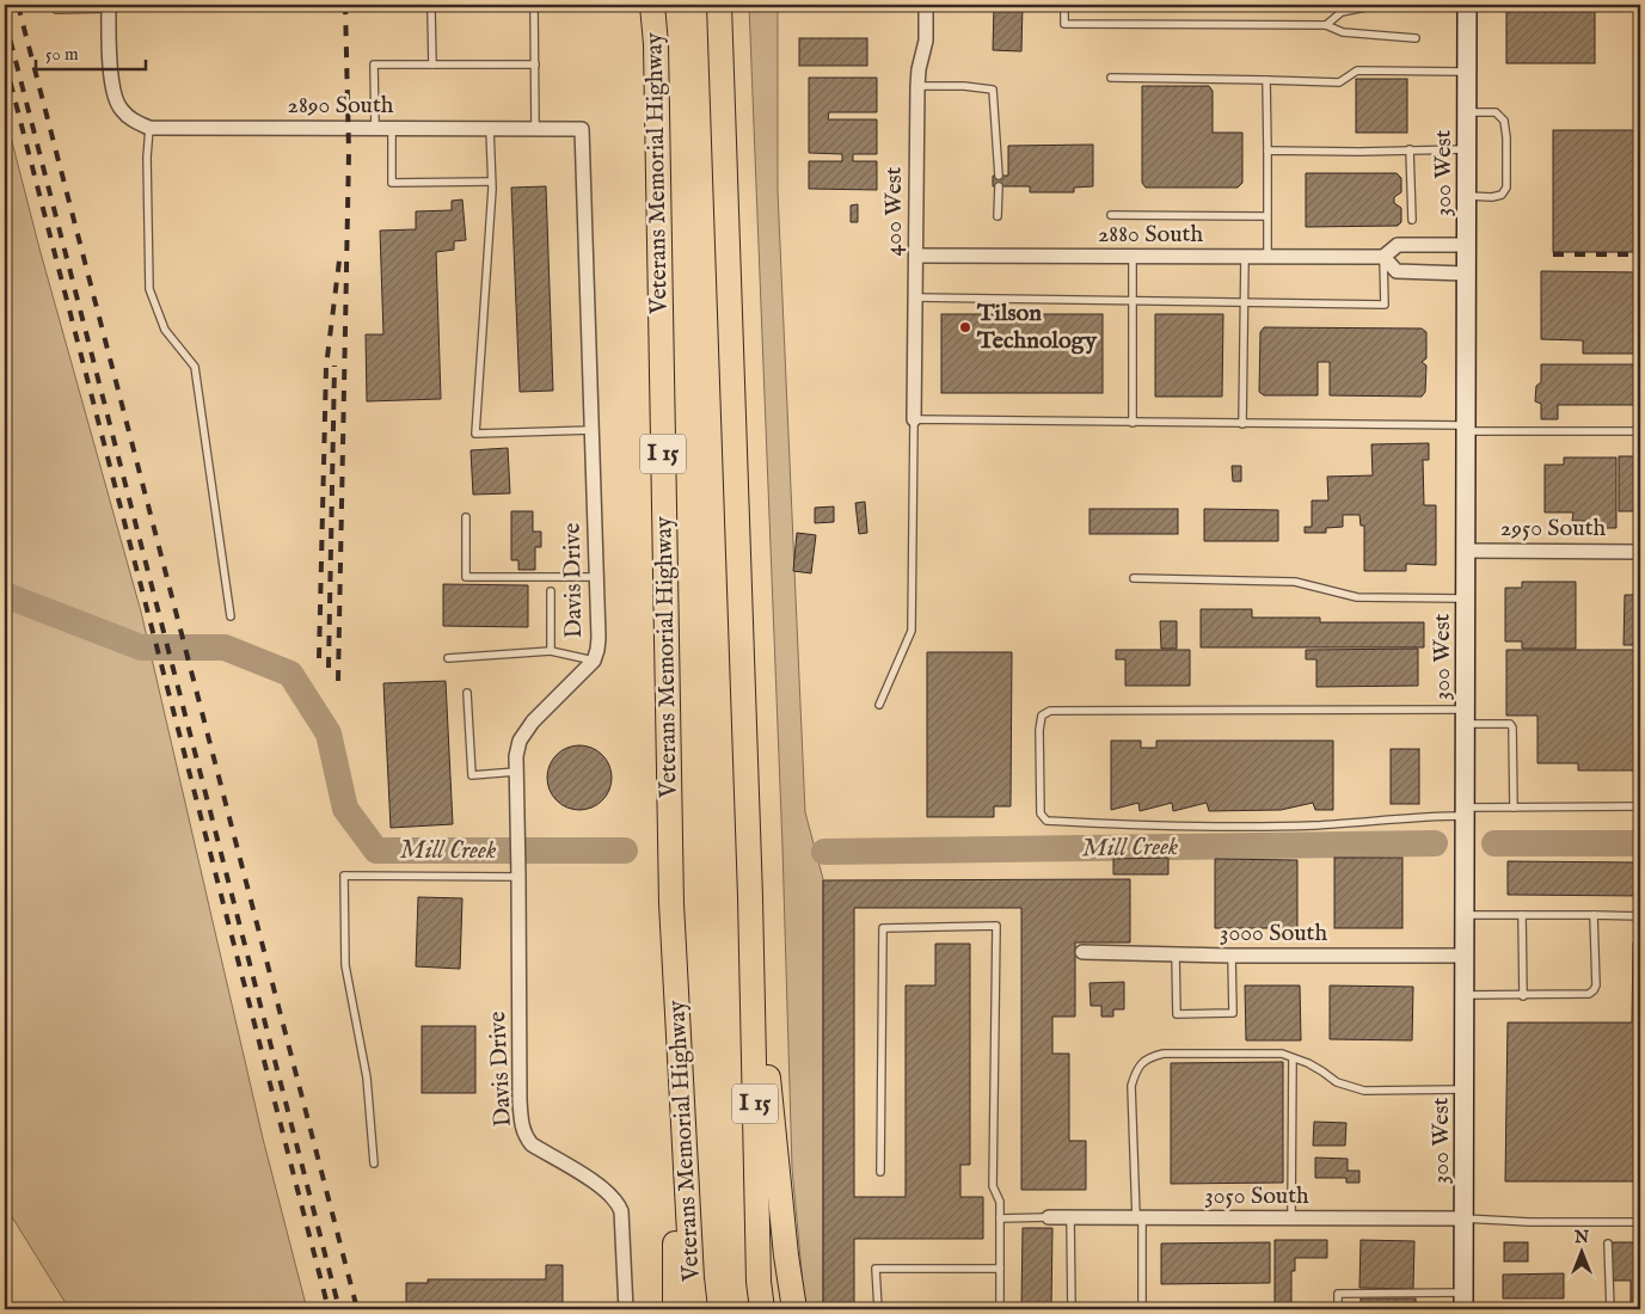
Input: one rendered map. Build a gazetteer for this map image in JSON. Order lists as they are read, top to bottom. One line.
{"streets":{"highway":["Veterans Memorial Highway","I 15"],"main road":["300 West"],"street":["2890 South","400 West","2880 South","2950 South","Davis Drive","3000 South","3050 South"]},"crossings":[["2890 South","Davis Drive"],["300 West","2880 South"],["300 West","2950 South"],["300 West","3000 South"],["300 West","3050 South"],["400 West","2880 South"]],"water":["Mill Creek"],"places":["Tilson Technology"],"scale_bar":"50 m","north":"top"}
